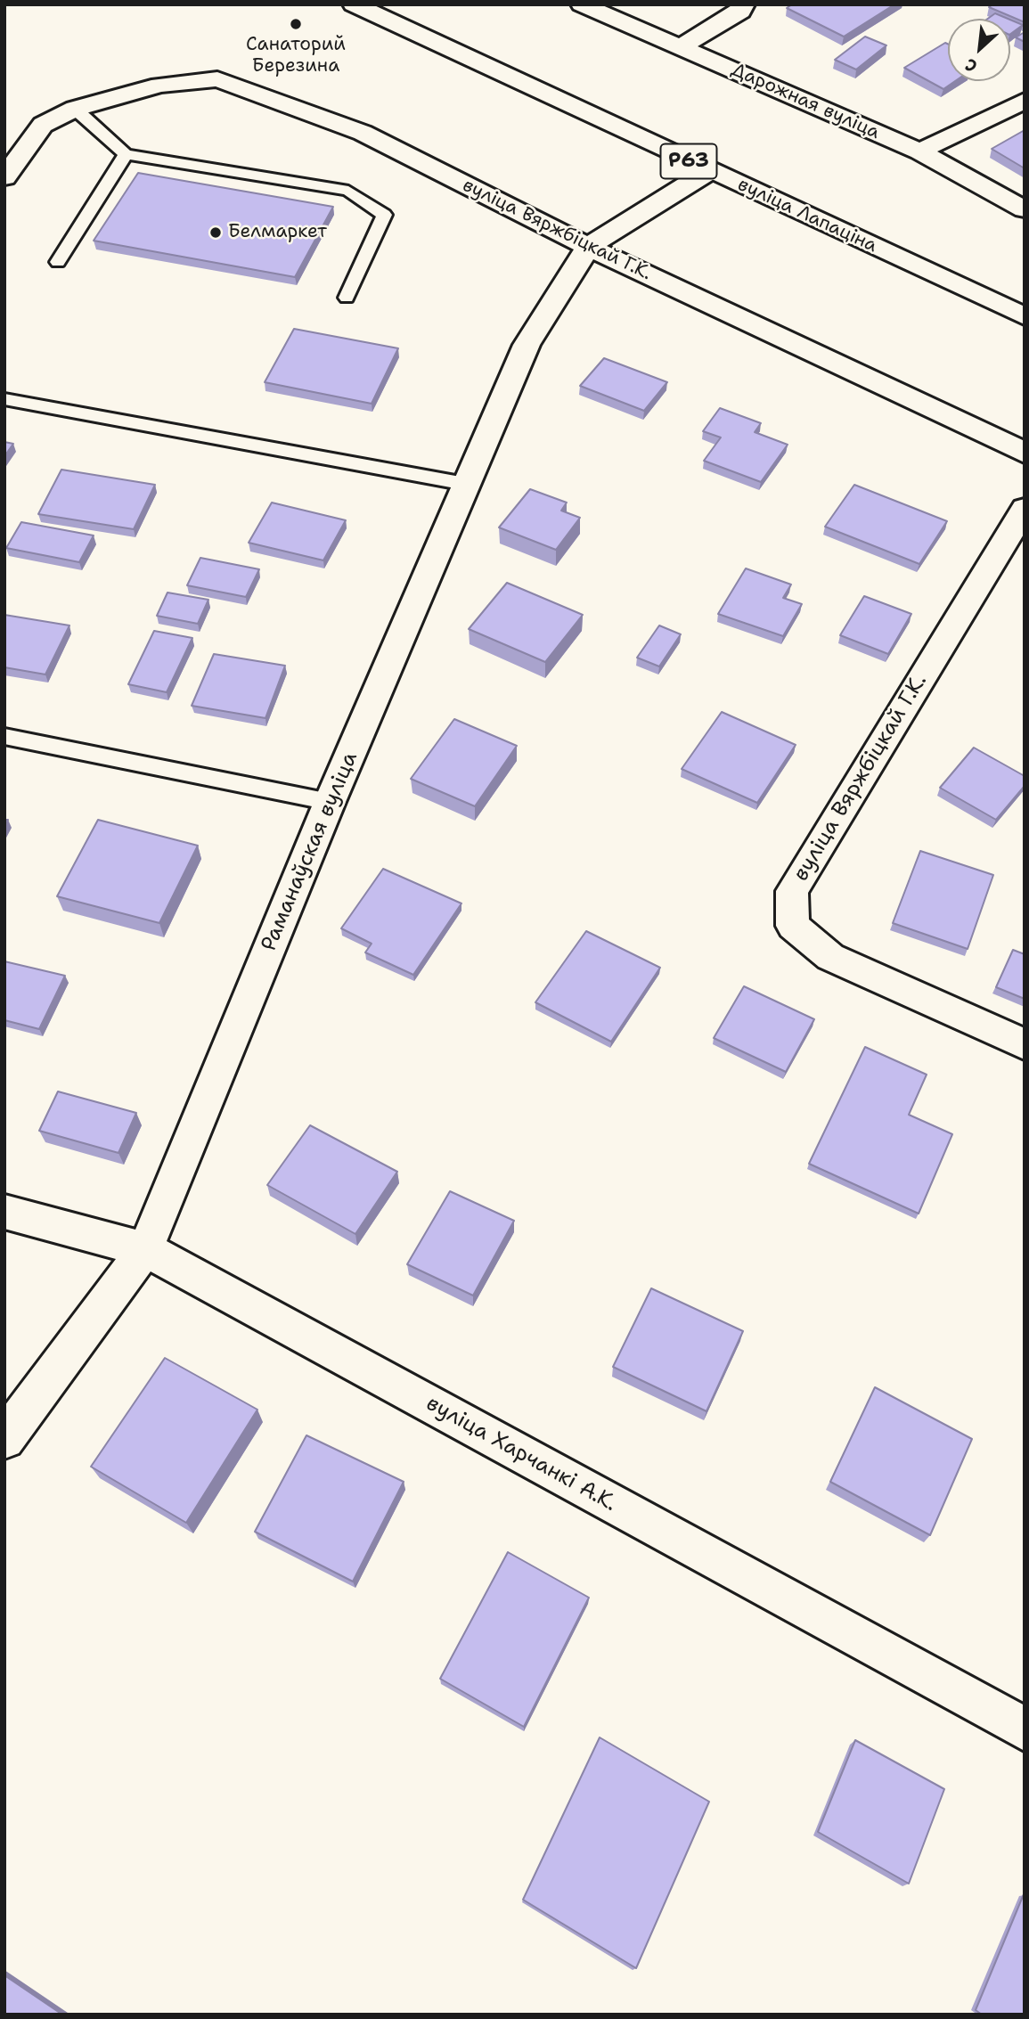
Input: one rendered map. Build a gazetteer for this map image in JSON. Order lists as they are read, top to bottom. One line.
{"streets":{"street":["Дарожная вуліца","Р63","вуліца Лапаціна","вуліца Вяржбіцкай Г.К.","Раманаўская вуліца","вуліца Харчанкі А.К."]},"crossings":[["вуліца Вяржбіцкай Г.К.","Раманаўская вуліца"],["Раманаўская вуліца","вуліца Харчанкі А.К."]],"places":["Санаторий Березина","Белмаркет"],"north":"bottom left"}
